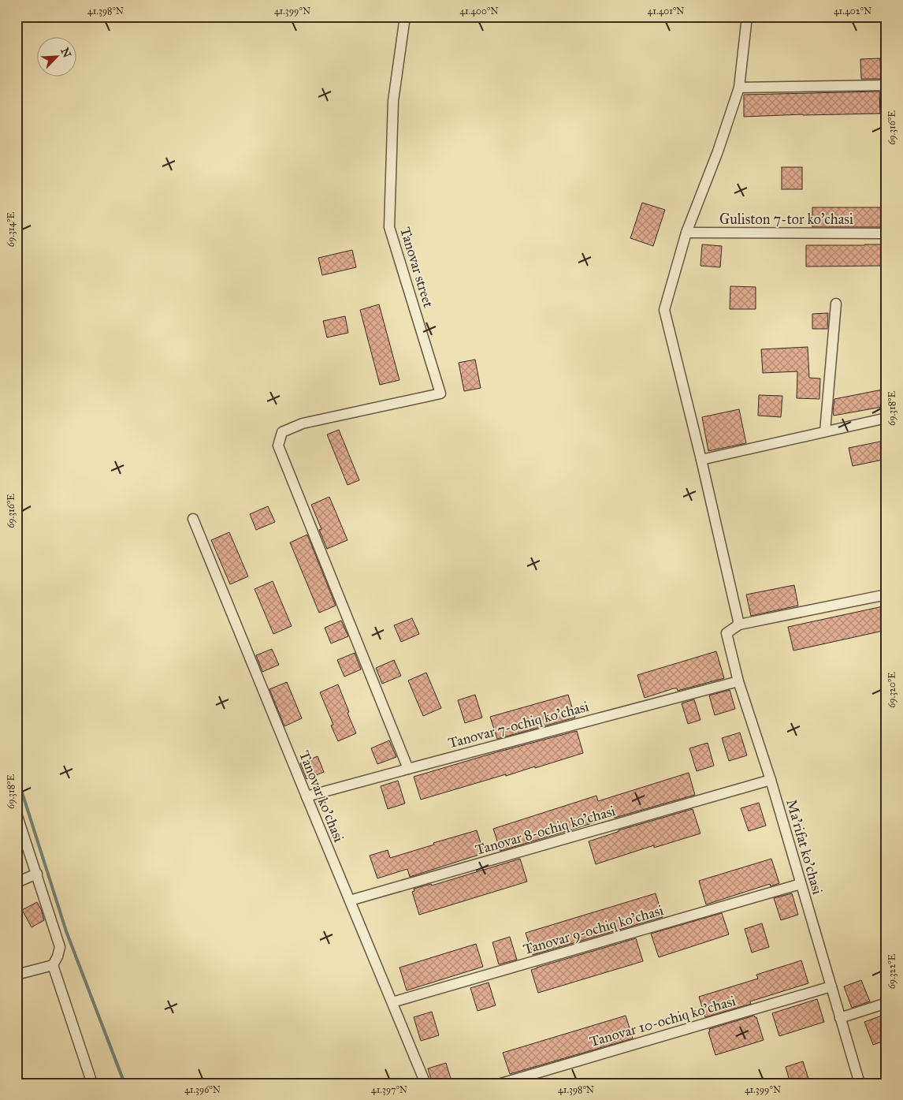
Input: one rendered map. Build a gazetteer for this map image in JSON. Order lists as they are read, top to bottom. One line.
{"streets":{"street":["Guliston 7-tor ko'chasi","Tanovar street","Tanovar 7-ochiq ko'chasi","Tanovar ko'chasi","Tanovar 8-ochiq ko'chasi","Ma'rifat ko'chasi","Tanovar 9-ochiq ko'chasi","Tanovar 10-ochiq ko'chasi"]},"crossings":[["Tanovar street","Tanovar 7-ochiq ko'chasi"],["Tanovar 7-ochiq ko'chasi","Tanovar ko'chasi"],["Tanovar 7-ochiq ko'chasi","Ma'rifat ko'chasi"],["Tanovar ko'chasi","Tanovar 8-ochiq ko'chasi"],["Tanovar ko'chasi","Tanovar 9-ochiq ko'chasi"],["Tanovar 8-ochiq ko'chasi","Ma'rifat ko'chasi"],["Ma'rifat ko'chasi","Tanovar 9-ochiq ko'chasi"],["Ma'rifat ko'chasi","Tanovar 10-ochiq ko'chasi"]],"north":"top right","coordinates":["41.398°N","41.399°N","41.400°N","41.401°N","41.402°N","69.316°E","69.314°E","69.318°E","69.320°E","69.322°E","41.396°N","41.397°N"]}
